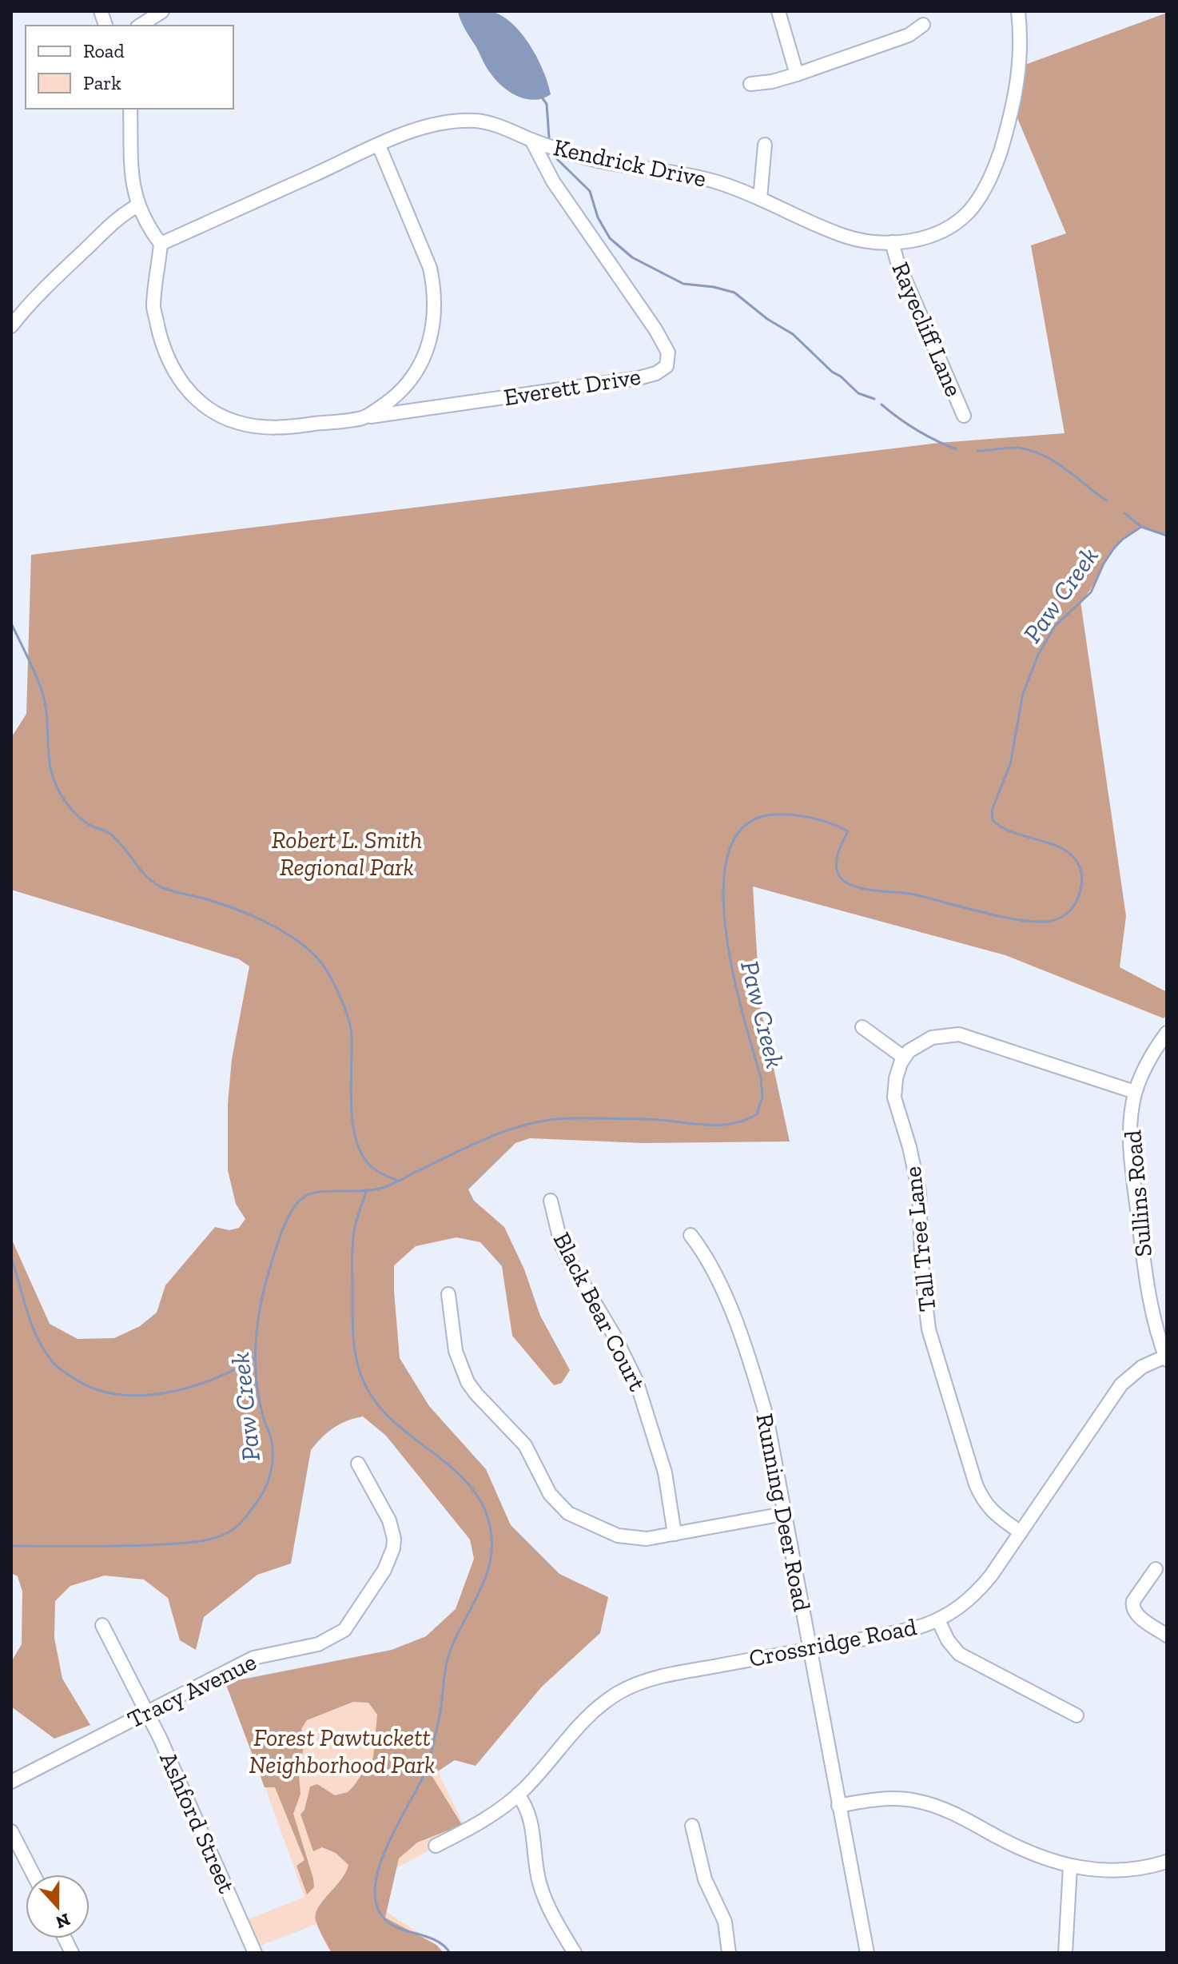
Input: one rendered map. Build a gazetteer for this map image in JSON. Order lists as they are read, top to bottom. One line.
{"streets":{"street":["Kendrick Drive","Rayecliff Lane","Everett Drive","Sullins Road","Tall Tree Lane","Black Bear Court","Running Deer Road","Crossridge Road","Tracy Avenue","Ashford Street"]},"crossings":[["Kendrick Drive","Rayecliff Lane"],["Kendrick Drive","Everett Drive"],["Sullins Road","Crossridge Road"],["Tall Tree Lane","Crossridge Road"],["Running Deer Road","Crossridge Road"],["Tracy Avenue","Ashford Street"]],"water":["Paw Creek"],"parks":["Robert L. Smith Regional Park","Forest Pawtuckett Neighborhood Park"],"legend":["Road","Park"],"north":"bottom"}
